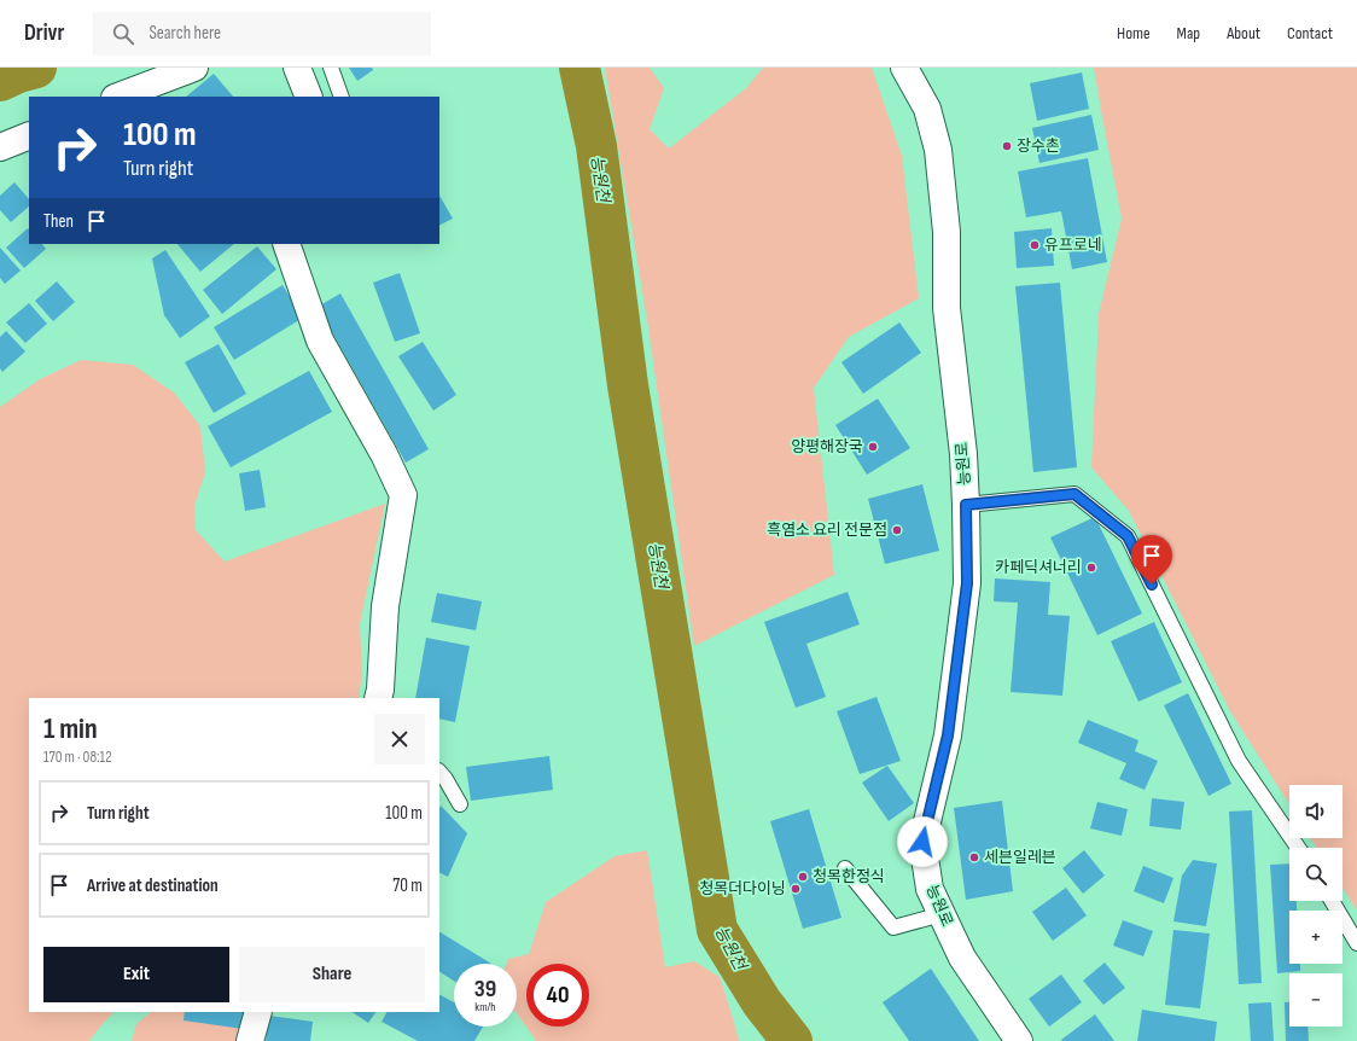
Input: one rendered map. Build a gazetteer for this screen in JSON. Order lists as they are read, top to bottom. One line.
{"streets":{"street":["능원로"]},"water":["능원천"],"places":["장수촌","유프로네","양평해장국","흑염소 요리 전문점","카페딕셔너리","세븐일레븐","청목한정식","청목더다이닝"],"page":{"header":"Drivr","search":"Search here","nav":["Home","Map","About","Contact"],"turn":["100 m","Turn right"],"then":"Then","heading":["1 min","170 m · 08:12"],"list":[{"name":"Turn right","value":"100 m"},{"name":"Arrive at destination","value":"70 m"}],"map_buttons":["+","−"],"buttons":["Exit","Share"],"speed":"39 km/h","limit":"40"}}
